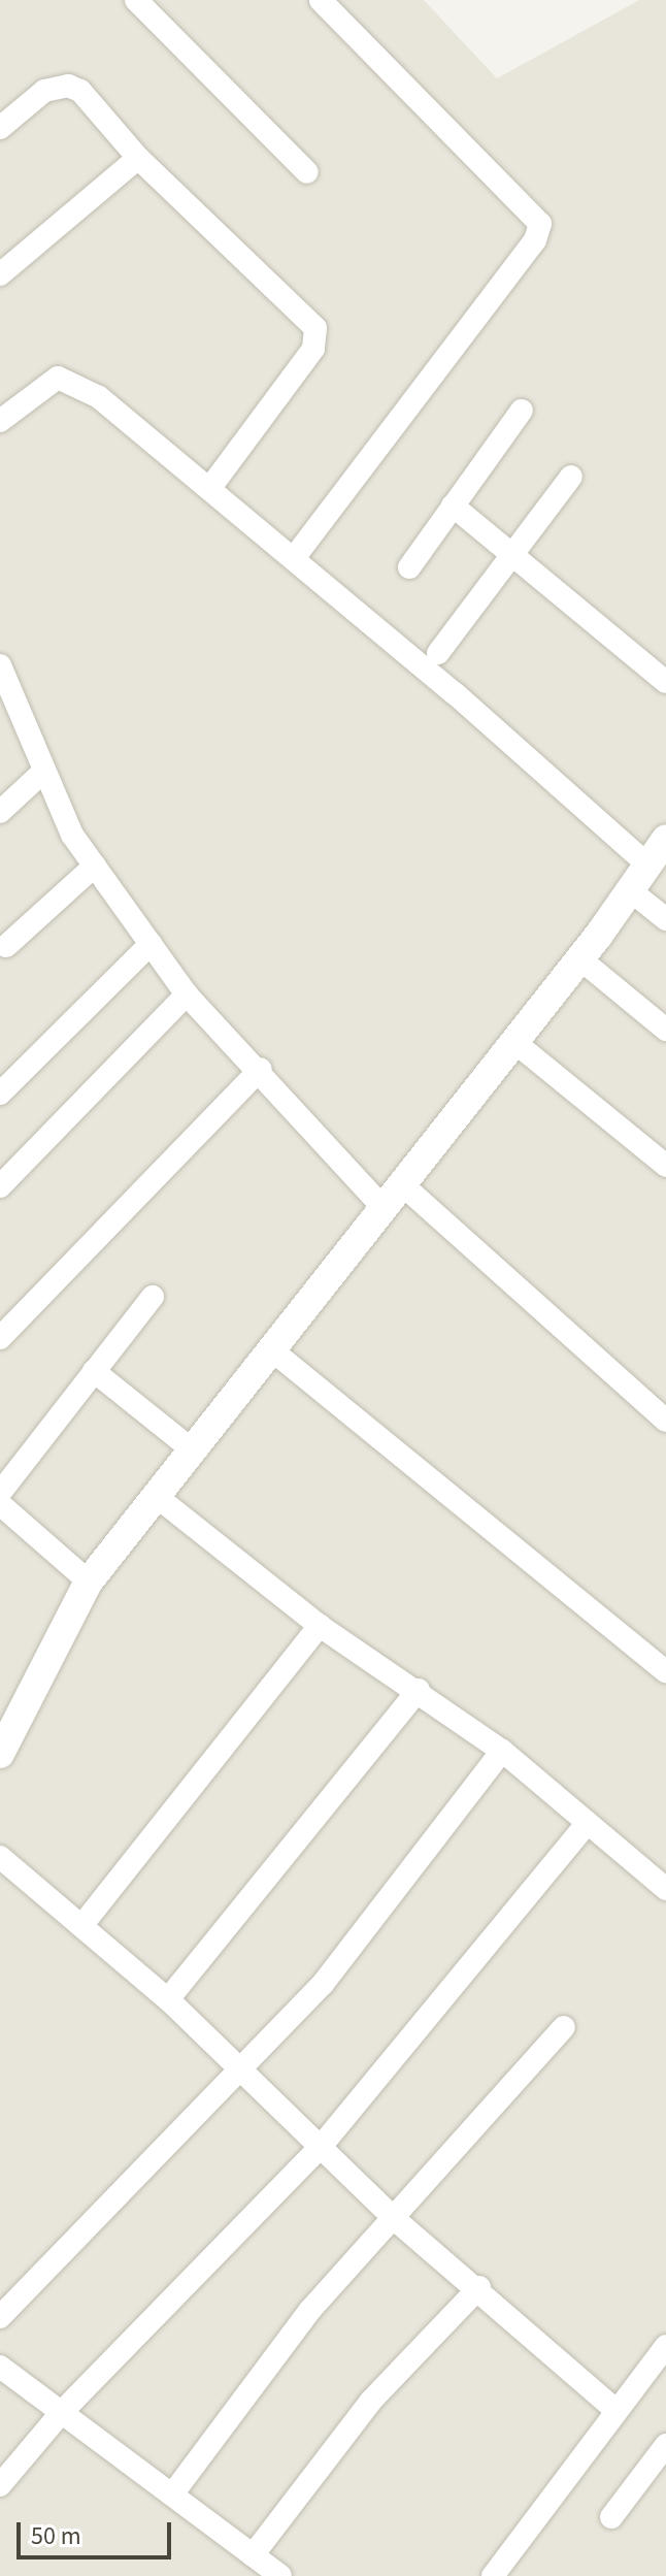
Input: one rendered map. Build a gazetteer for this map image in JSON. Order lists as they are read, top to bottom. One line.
{"scale_bar":"50 m"}
